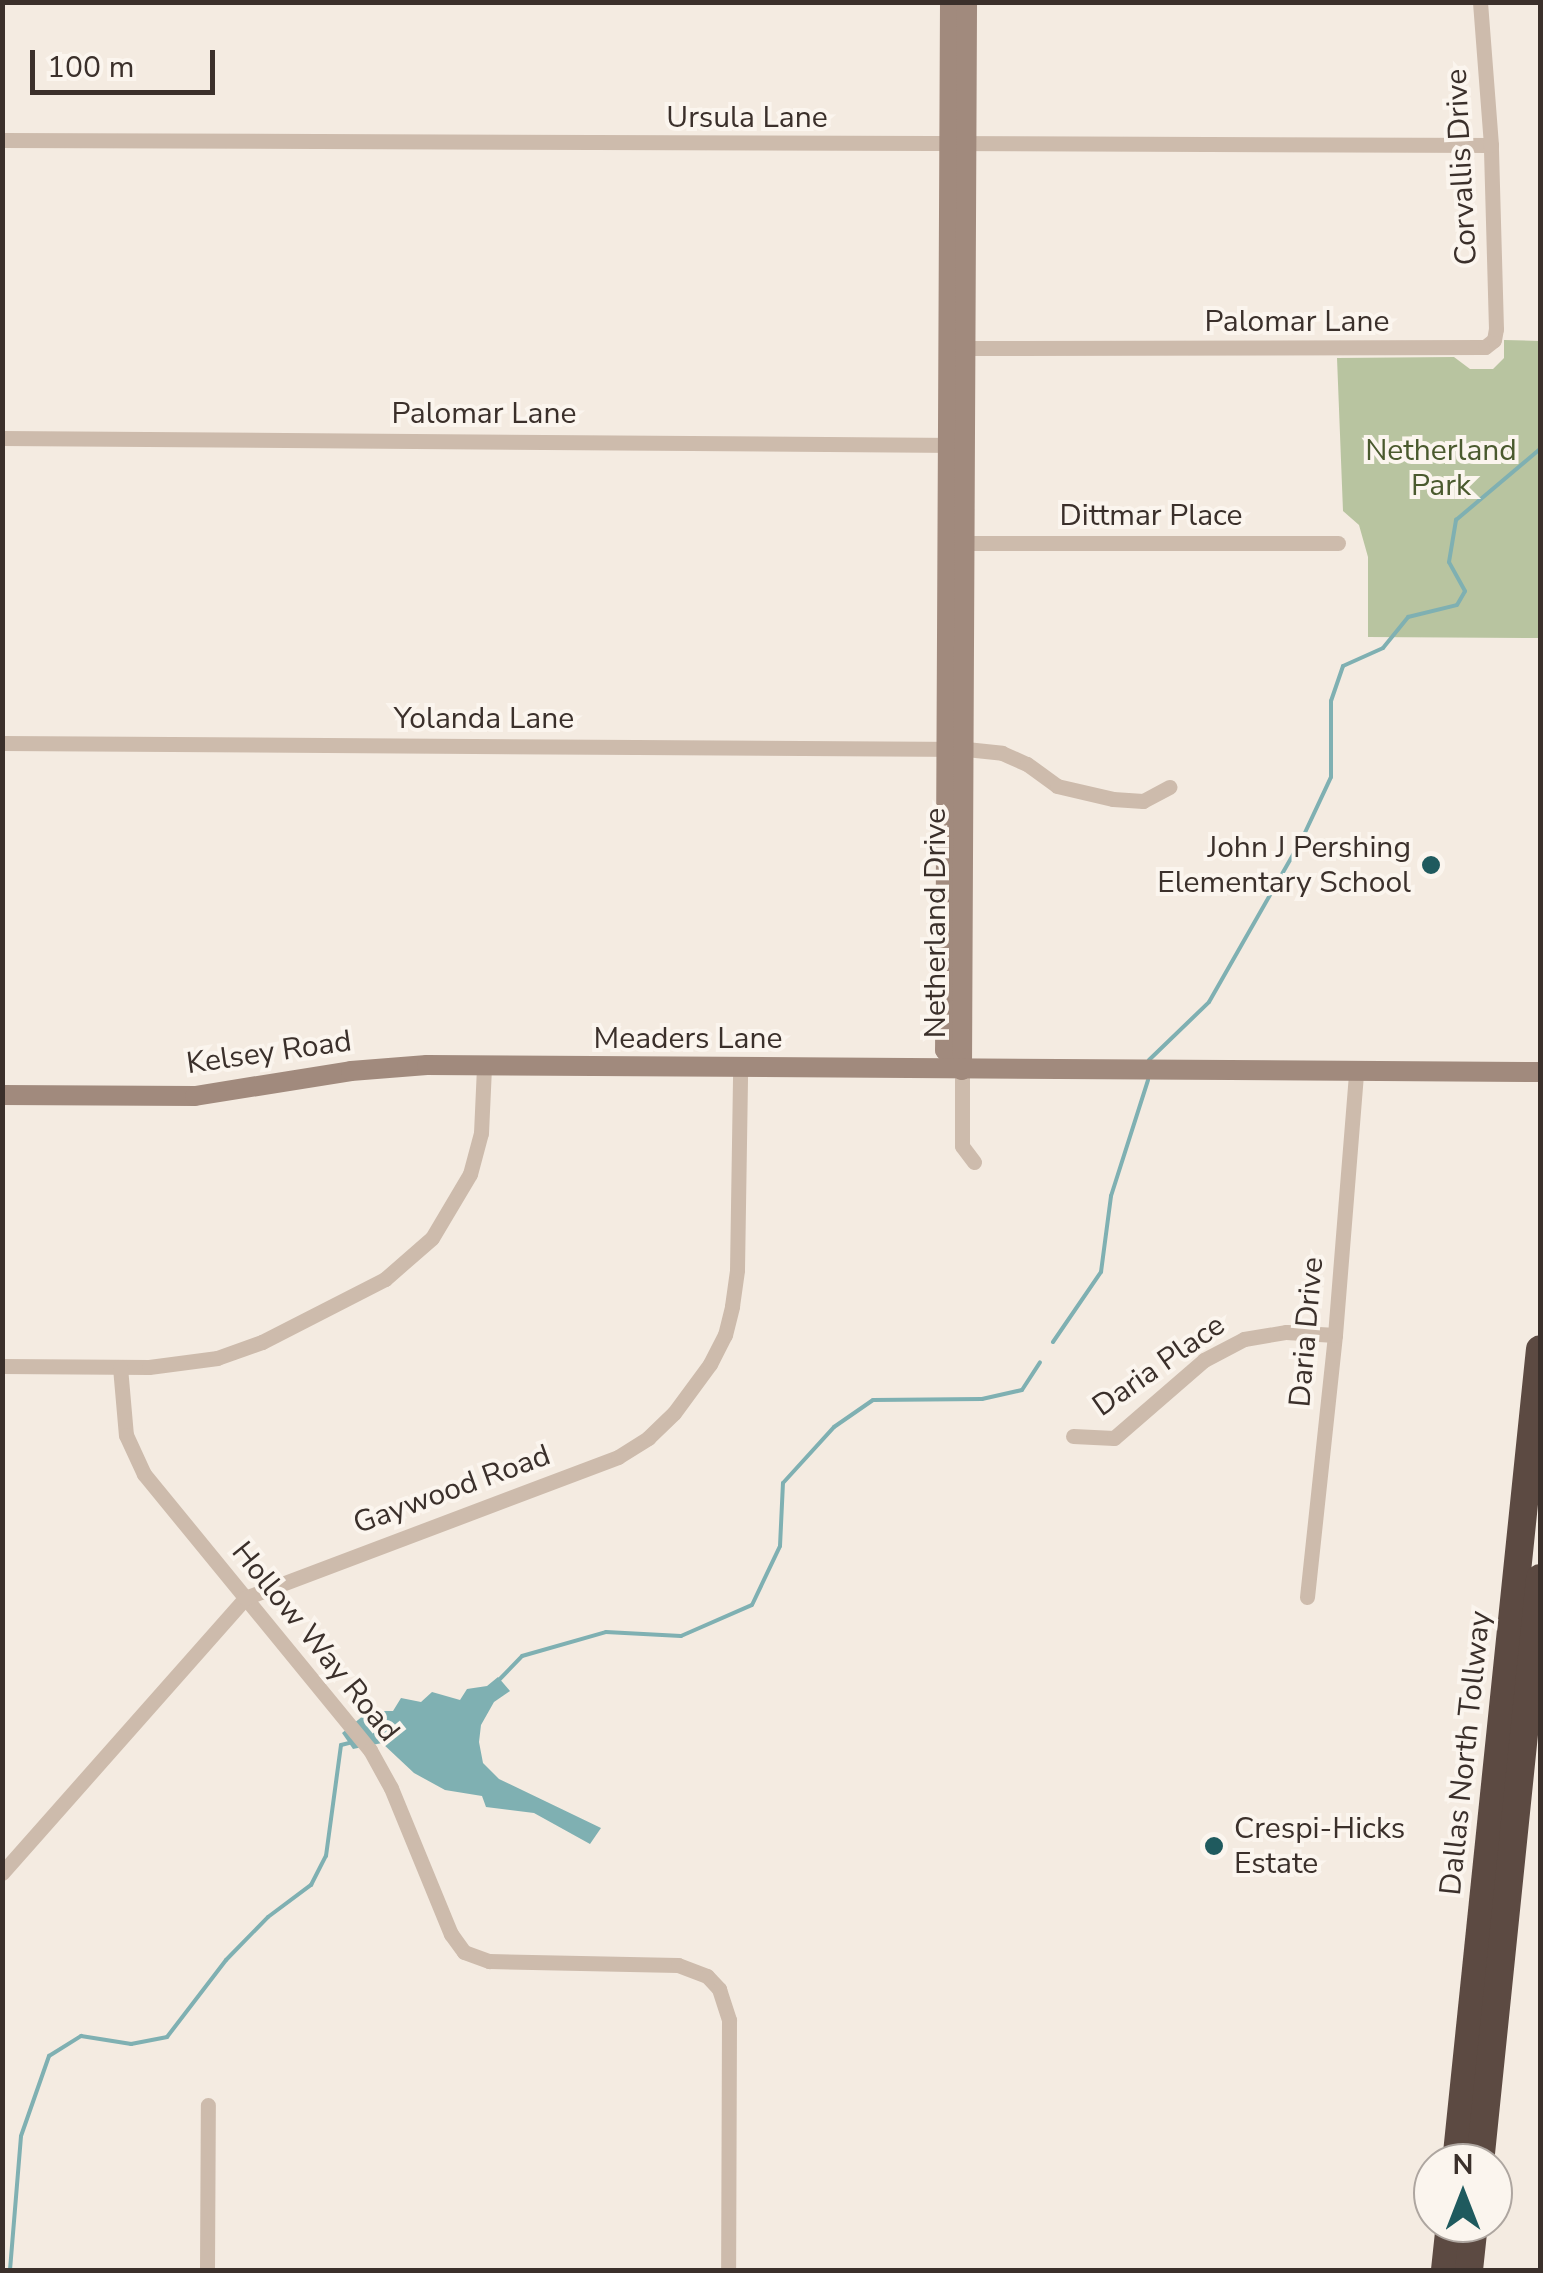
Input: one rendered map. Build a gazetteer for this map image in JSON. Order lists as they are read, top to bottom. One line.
{"streets":{"highway":["Dallas North Tollway"],"street":["Ursula Lane","Corvallis Drive","Palomar Lane","Dittmar Place","Yolanda Lane","Netherland Drive","Meaders Lane","Kelsey Road","Daria Drive","Daria Place","Gaywood Road","Hollow Way Road"]},"crossings":[["Ursula Lane","Corvallis Drive"],["Ursula Lane","Netherland Drive"],["Corvallis Drive","Palomar Lane"],["Palomar Lane","Netherland Drive"],["Dittmar Place","Netherland Drive"],["Yolanda Lane","Netherland Drive"],["Netherland Drive","Meaders Lane"],["Meaders Lane","Kelsey Road"],["Meaders Lane","Daria Drive"],["Meaders Lane","Gaywood Road"],["Daria Drive","Daria Place"],["Gaywood Road","Hollow Way Road"]],"parks":["Netherland Park"],"places":["John J Pershing Elementary School","Crespi-Hicks Estate"],"scale_bar":"100 m","north":"top"}
